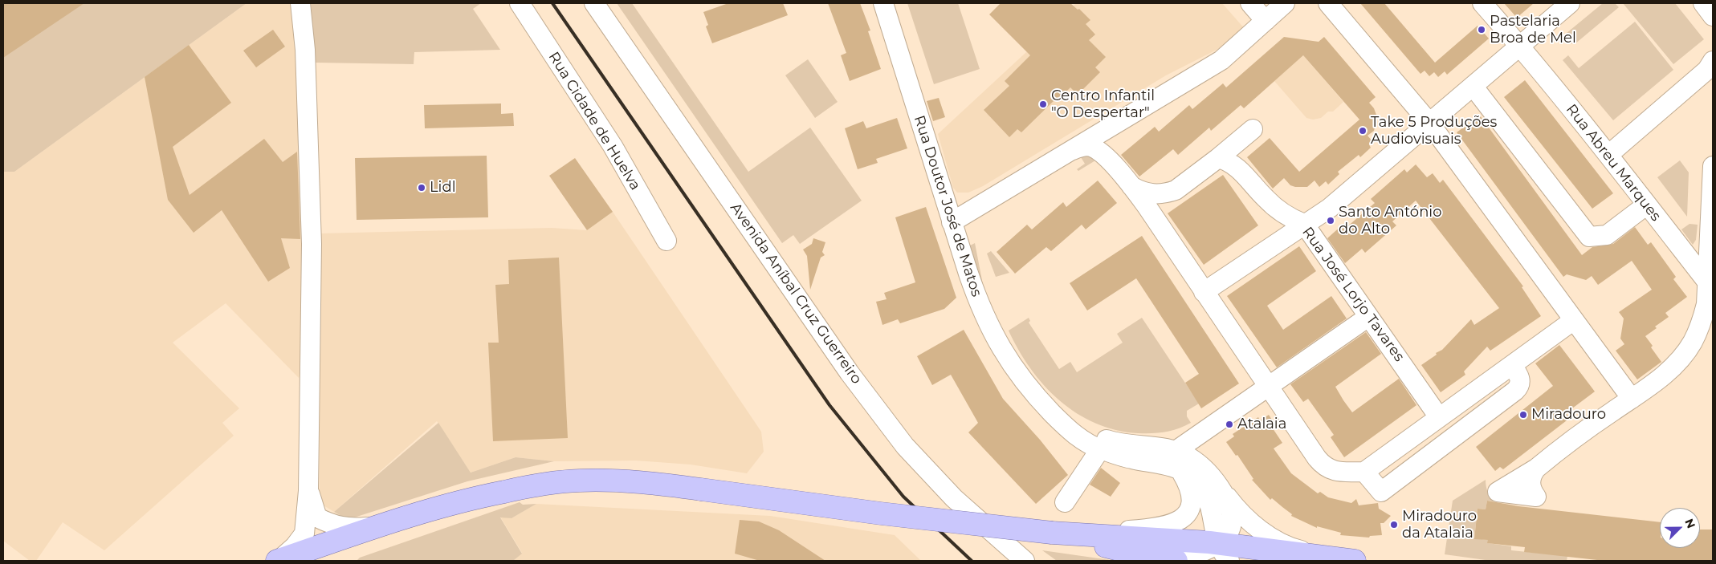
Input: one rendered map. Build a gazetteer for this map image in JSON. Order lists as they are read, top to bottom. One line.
{"streets":{"street":["Rua Cidade de Huelva","Rua Abreu Marques","Rua Doutor José de Matos","Avenida Aníbal Cruz Guerreiro","Rua José Lorjo Tavares"]},"places":["Pastelaria Broa de Mel","Centro Infantil \"O Despertar\"","Take 5 Produções Audiovisuais","Lidl","Santo António do Alto","Miradouro","Atalaia","Miradouro da Atalaia"],"north":"top right"}
